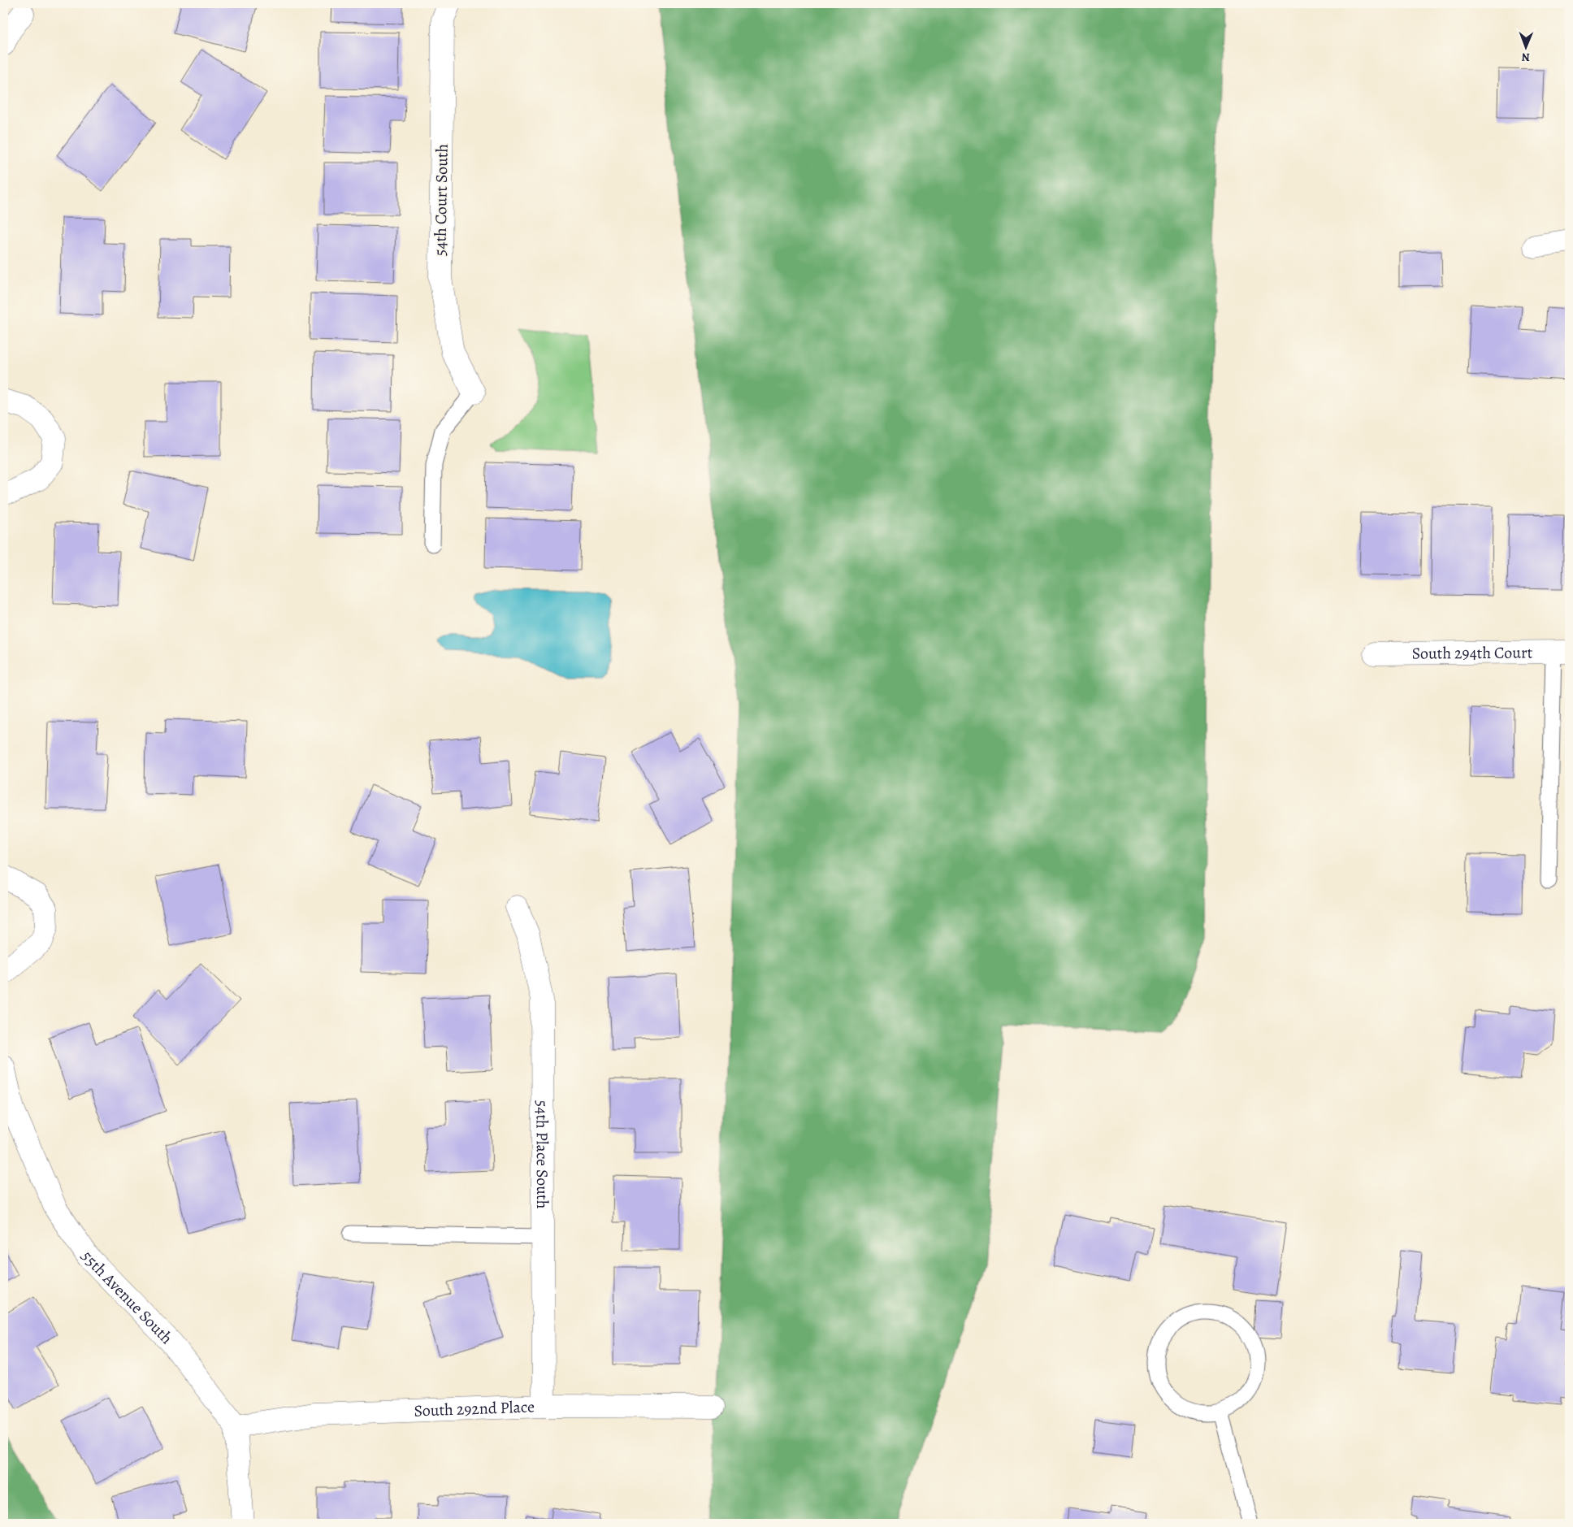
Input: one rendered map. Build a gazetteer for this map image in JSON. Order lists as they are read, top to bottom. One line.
{"streets":{"street":["54th Court South","South 294th Court","54th Place South","55th Avenue South","South 292nd Place"]},"crossings":[["54th Place South","South 292nd Place"],["55th Avenue South","South 292nd Place"]],"north":"bottom"}
